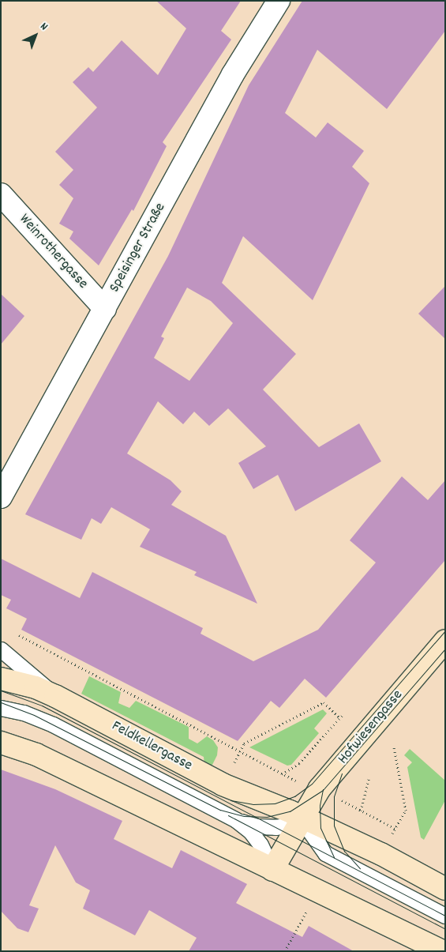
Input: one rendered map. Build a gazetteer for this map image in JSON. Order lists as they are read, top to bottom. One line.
{"streets":{"main road":["Hofwiesengasse","Feldkellergasse"],"street":["Speisinger Straße","Weinrothergasse"]},"crossings":[["Speisinger Straße","Weinrothergasse"],["Hofwiesengasse","Feldkellergasse"]],"north":"top right"}
